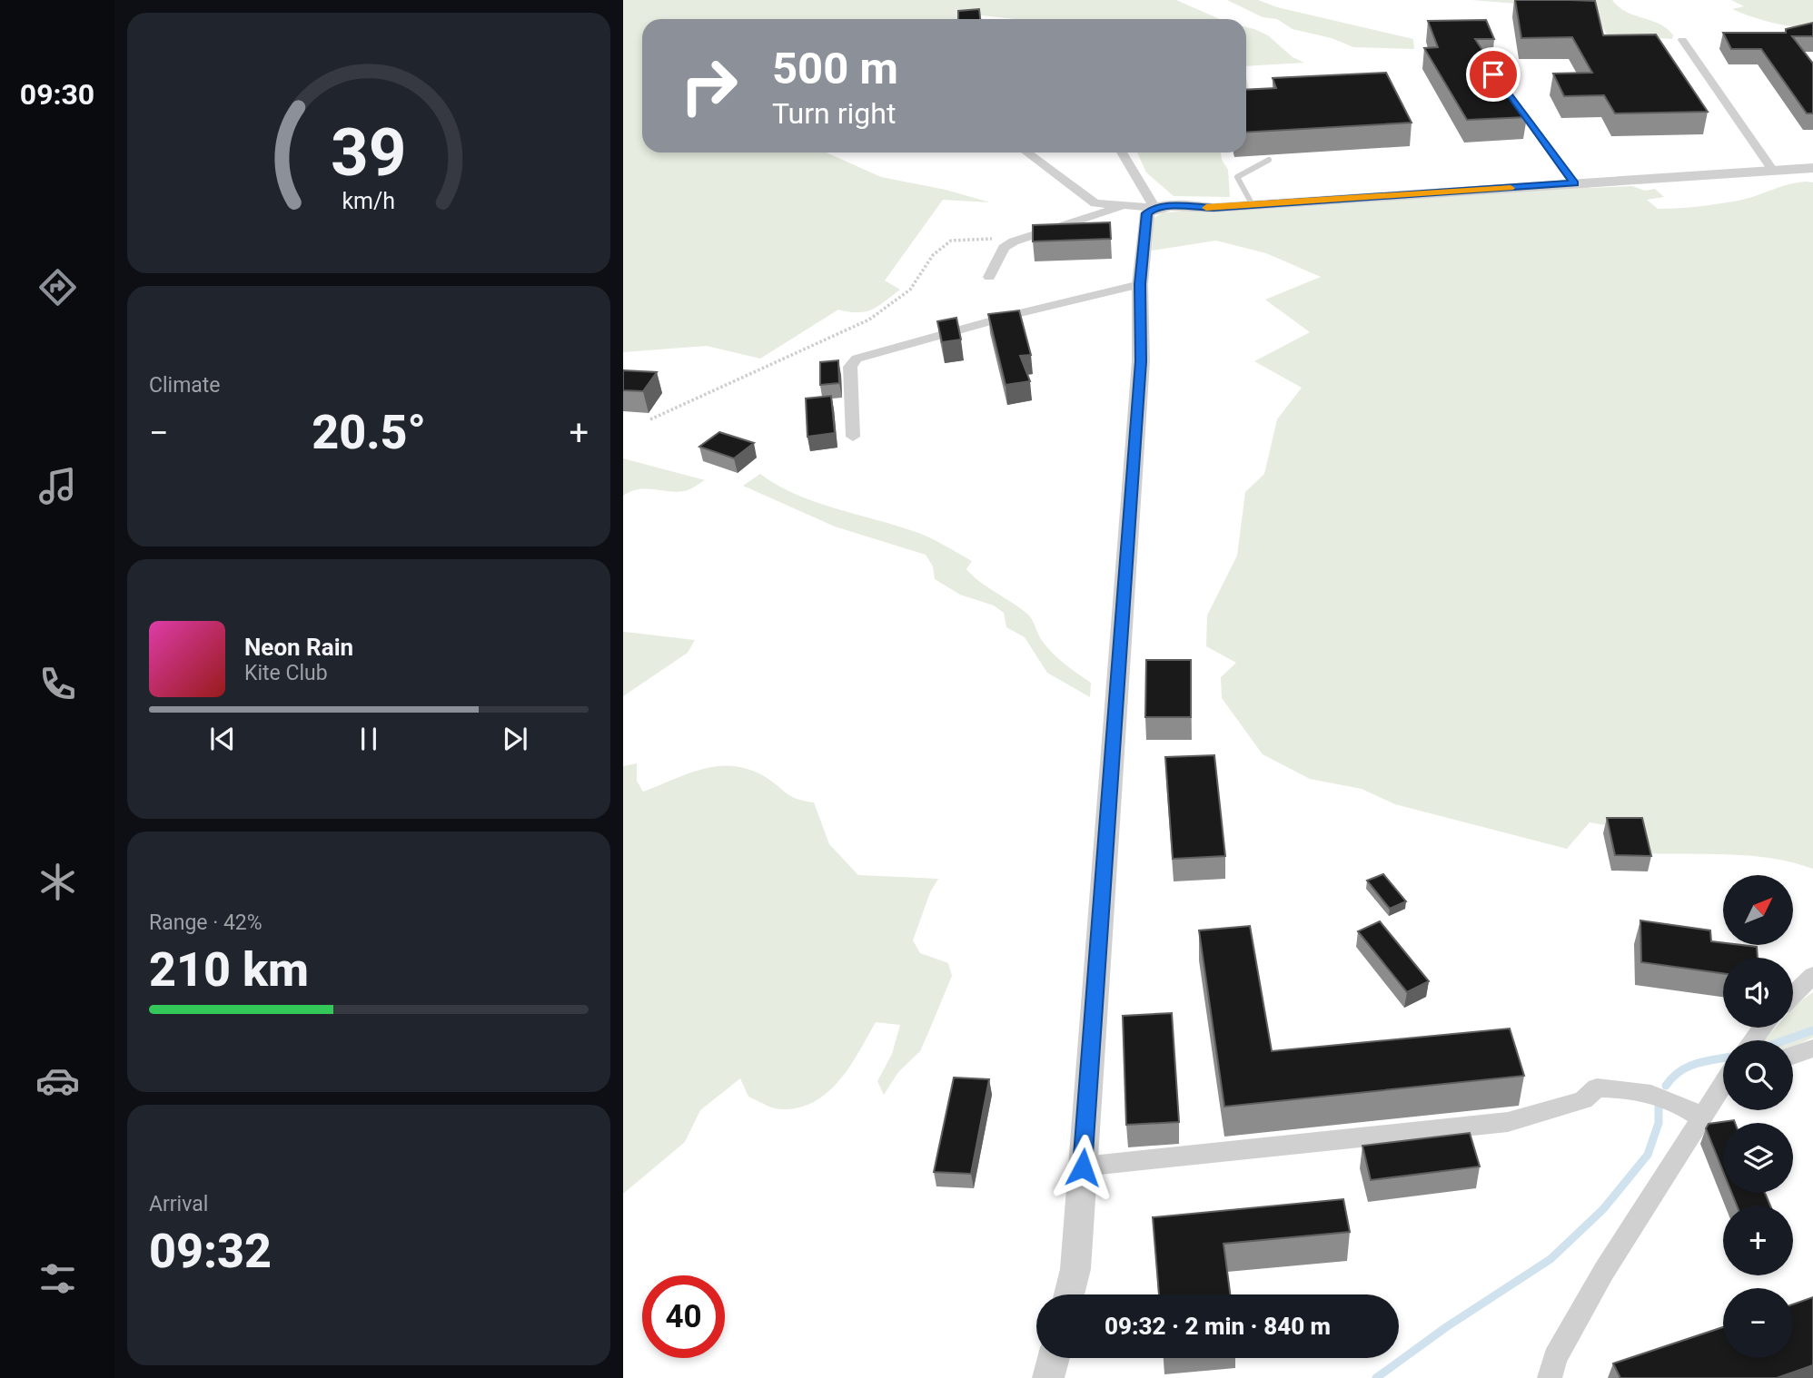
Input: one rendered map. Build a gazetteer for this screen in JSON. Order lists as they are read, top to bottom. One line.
{"north":"top right","page":{"tabs":"09:30","turn":["500 m","Turn right"],"tile":["Climate",["Range · 42%","210 km"],["Arrival","09:32"]],"heat":["−","20.5°","+"],"song":["Neon Rain","Kite Club"],"map_buttons":["+","−"],"limit":"40","trip":"09:32 · 2 min · 840 m","gauge":["39","km/h"]}}
